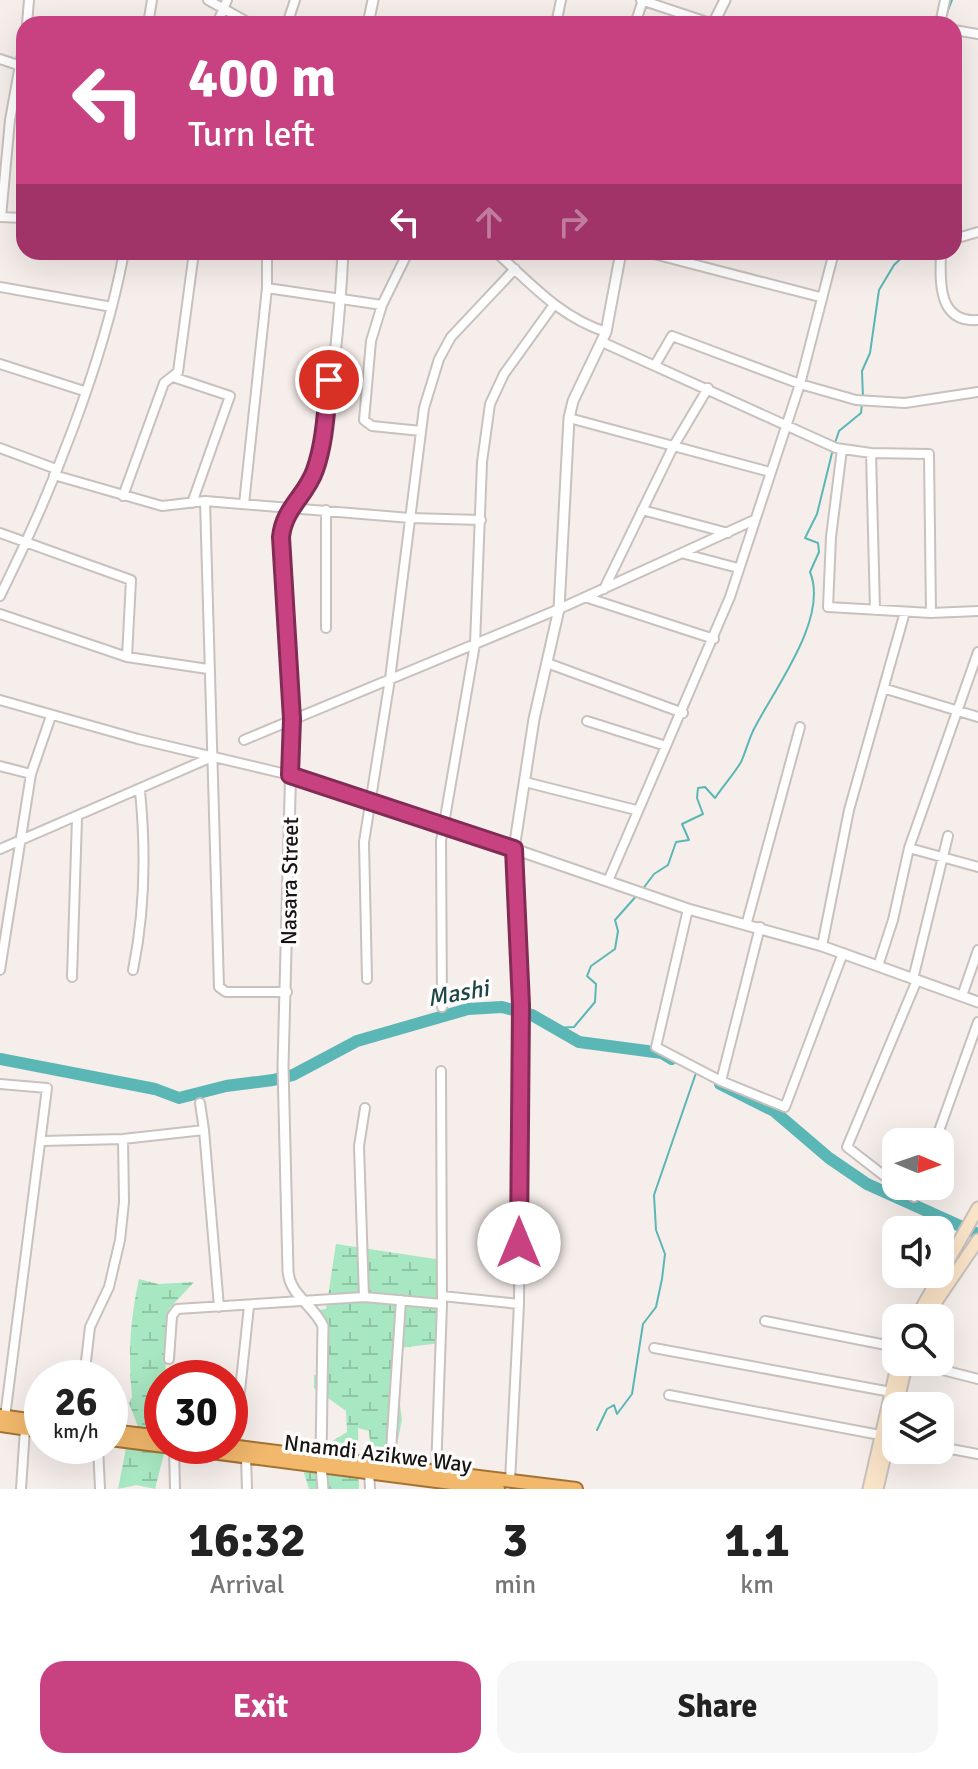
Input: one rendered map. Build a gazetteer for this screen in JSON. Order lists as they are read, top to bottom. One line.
{"streets":{"highway":["Nnamdi Azikwe Way"],"street":["Nasara Street"]},"crossings":[["Nasara Street","Nnamdi Azikwe Way"]],"water":["Mashi"],"north":"right","page":{"turn":["400 m","Turn left"],"speed":"26 km/h","limit":"30","eta":["16:32","Arrival","3","min","1.1","km"],"buttons":["Exit","Share"]}}
